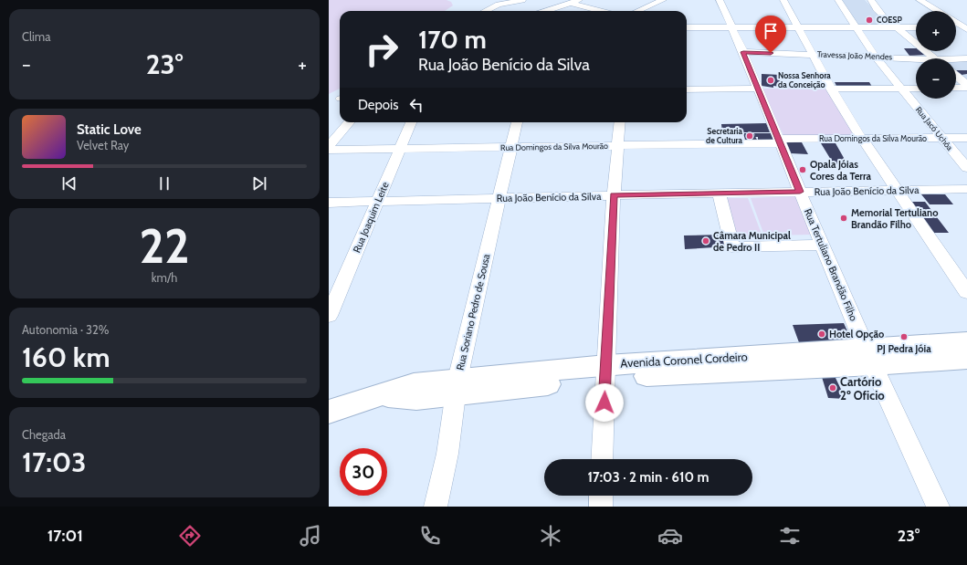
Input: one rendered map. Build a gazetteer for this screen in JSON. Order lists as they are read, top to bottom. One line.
{"streets":{"main road":["Avenida Coronel Cordeiro"],"street":["Travessa João Mendes","Rua Jacó Uchôa","Rua Domingos da Silva Mourão","Rua João Benício da Silva","Rua Joaquim Leite","Rua Tertuliano Brandão Filho","Rua Soriano Pedro de Sousa"]},"crossings":[["Travessa João Mendes","Rua Jacó Uchôa"],["Travessa João Mendes","Rua Tertuliano Brandão Filho"],["Rua Jacó Uchôa","Rua Domingos da Silva Mourão"],["Rua Domingos da Silva Mourão","Rua Joaquim Leite"],["Rua Domingos da Silva Mourão","Rua Tertuliano Brandão Filho"],["Rua Domingos da Silva Mourão","Rua Soriano Pedro de Sousa"],["Rua João Benício da Silva","Rua Joaquim Leite"],["Rua João Benício da Silva","Rua Tertuliano Brandão Filho"],["Rua João Benício da Silva","Rua Soriano Pedro de Sousa"],["Rua Tertuliano Brandão Filho","Avenida Coronel Cordeiro"],["Rua Soriano Pedro de Sousa","Avenida Coronel Cordeiro"]],"places":["COESP","Nossa Senhora da Conceição","Secretaria de Cultura","Opala Jóias Cores da Terra","Memorial Tertuliano Brandão Filho","Câmara Municipal de Pedro II","Hotel Opção","PJ Pedra Jóia","Cartório 2º Oficio"],"page":{"tile":["Clima",["22","km/h"],["Autonomia · 32%","160 km"],["Chegada","17:03"]],"map_buttons":["+","−"],"turn":["170 m","Rua João Benício da Silva"],"heat":["−","23°","+"],"then":"Depois","song":["Static Love","Velvet Ray"],"limit":"30","trip":"17:03 · 2 min · 610 m","tabs":["17:01","23°"]}}
